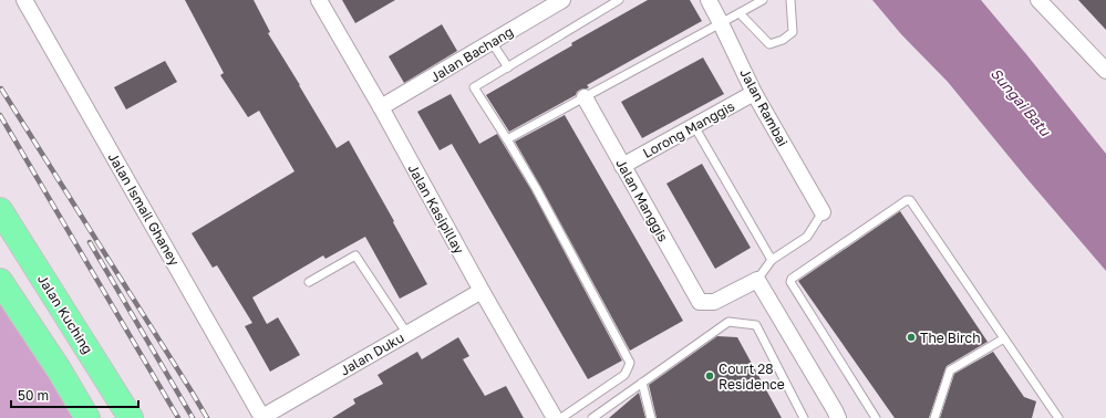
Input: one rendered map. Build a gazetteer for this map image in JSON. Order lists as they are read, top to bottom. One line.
{"streets":{"highway":["Jalan Kuching"],"street":["Jalan Bachang","Jalan Rambai","Lorong Manggis","Jalan Manggis","Jalan Ismail Ghaney","Jalan Kasipillay","Jalan Duku"]},"crossings":[["Jalan Bachang","Jalan Kasipillay"],["Jalan Rambai","Lorong Manggis"],["Lorong Manggis","Jalan Manggis"],["Jalan Ismail Ghaney","Jalan Duku"],["Jalan Kasipillay","Jalan Duku"]],"water":["Sungai Batu"],"places":["The Birch","Court 28 Residence"],"scale_bar":"50 m"}
